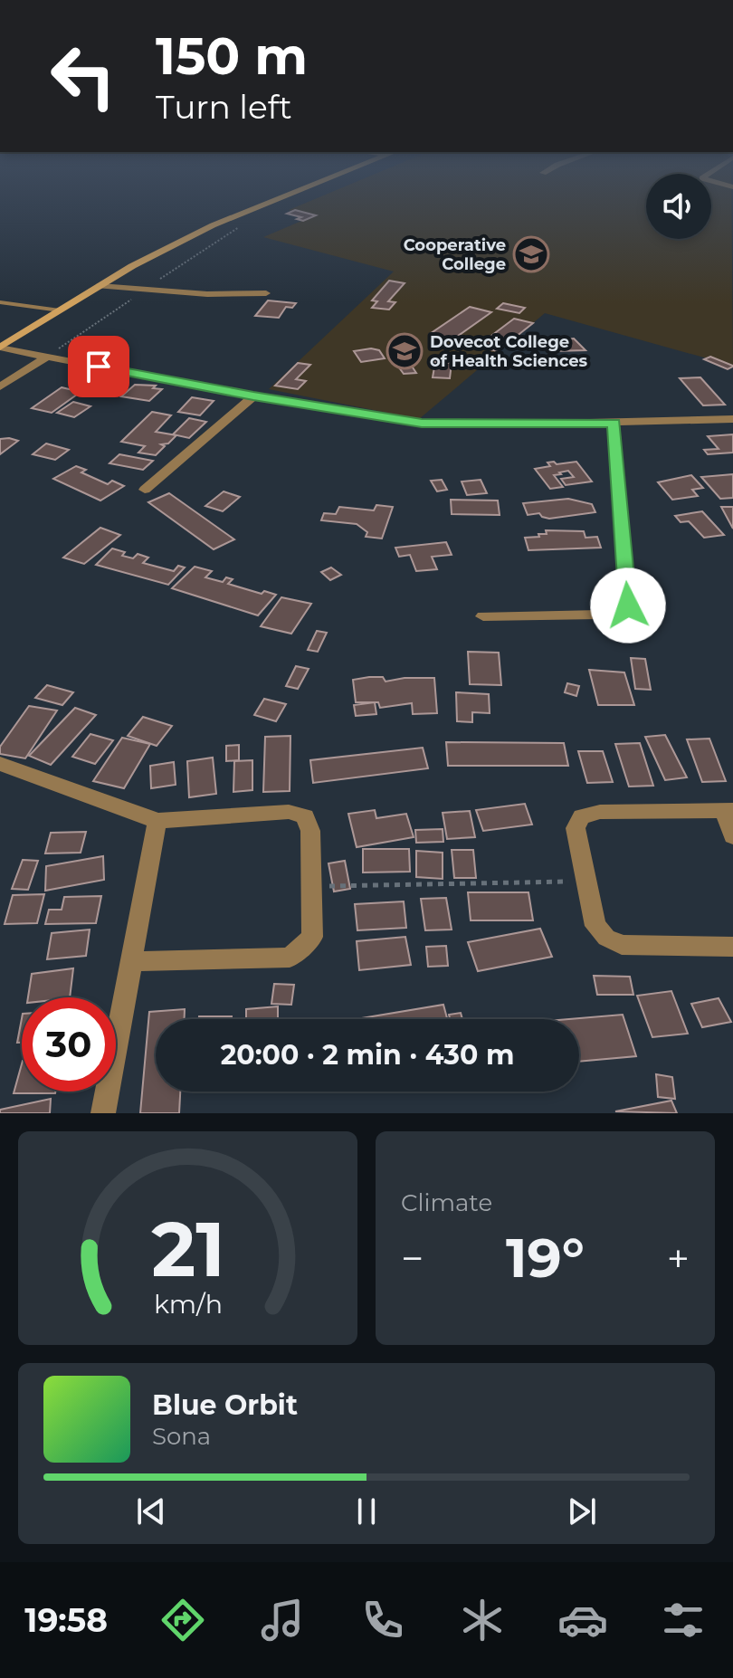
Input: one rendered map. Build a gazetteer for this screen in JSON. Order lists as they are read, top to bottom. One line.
{"places":{"school or university":["Cooperative College","Dovecot College of Health Sciences"]},"page":{"turn":["150 m","Turn left"],"limit":"30","trip":"20:00 · 2 min · 430 m","tile":"Climate","heat":["−","19°","+"],"song":["Blue Orbit","Sona"],"tabs":"19:58","gauge":["21","km/h"]}}
